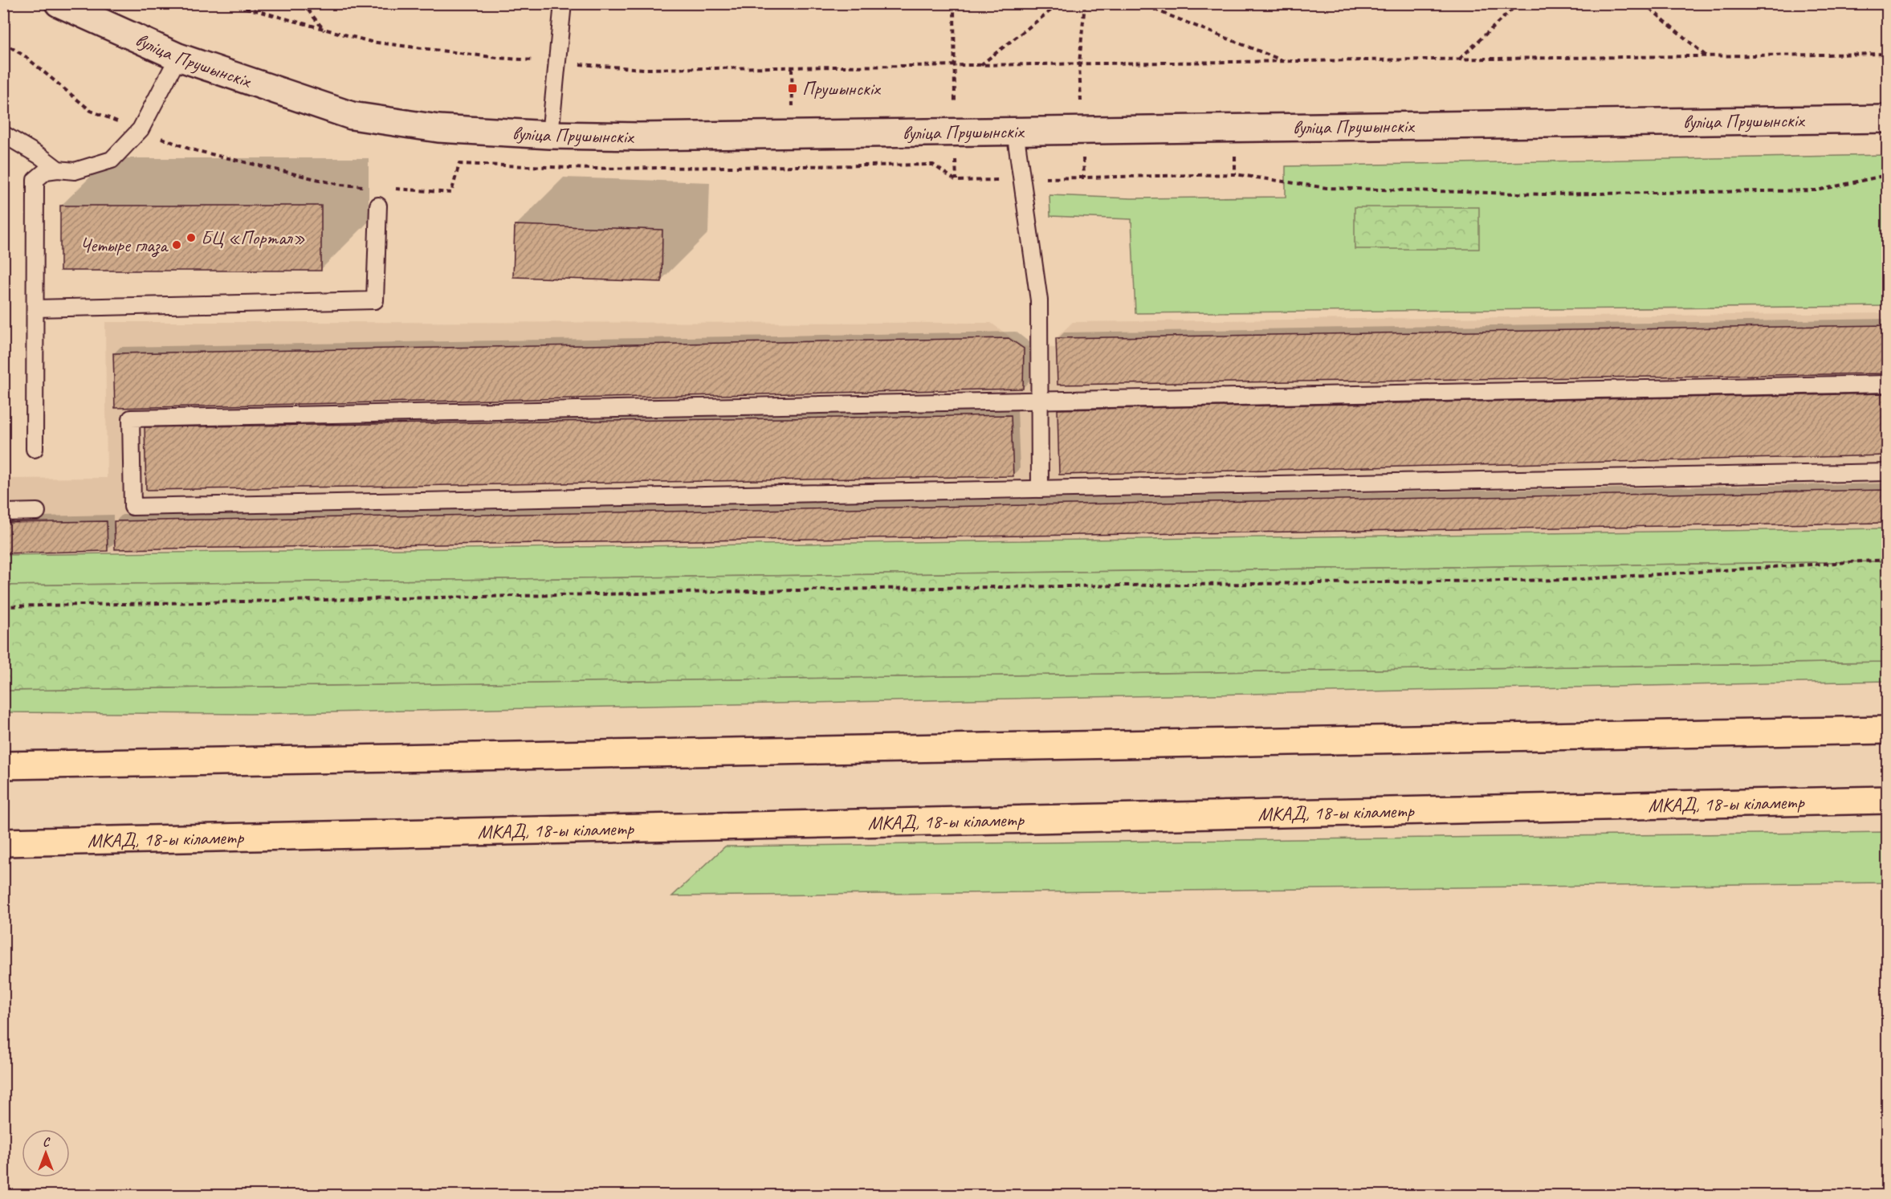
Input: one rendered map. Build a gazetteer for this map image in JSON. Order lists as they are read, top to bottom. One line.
{"streets":{"highway":["МКАД, 18-ы кіламетр"],"street":["вуліца Прушынскіх"]},"places":{"transit":["Прушынскіх"],"other":["БЦ «Портал»","Четыре глаза"]},"north":"top"}
